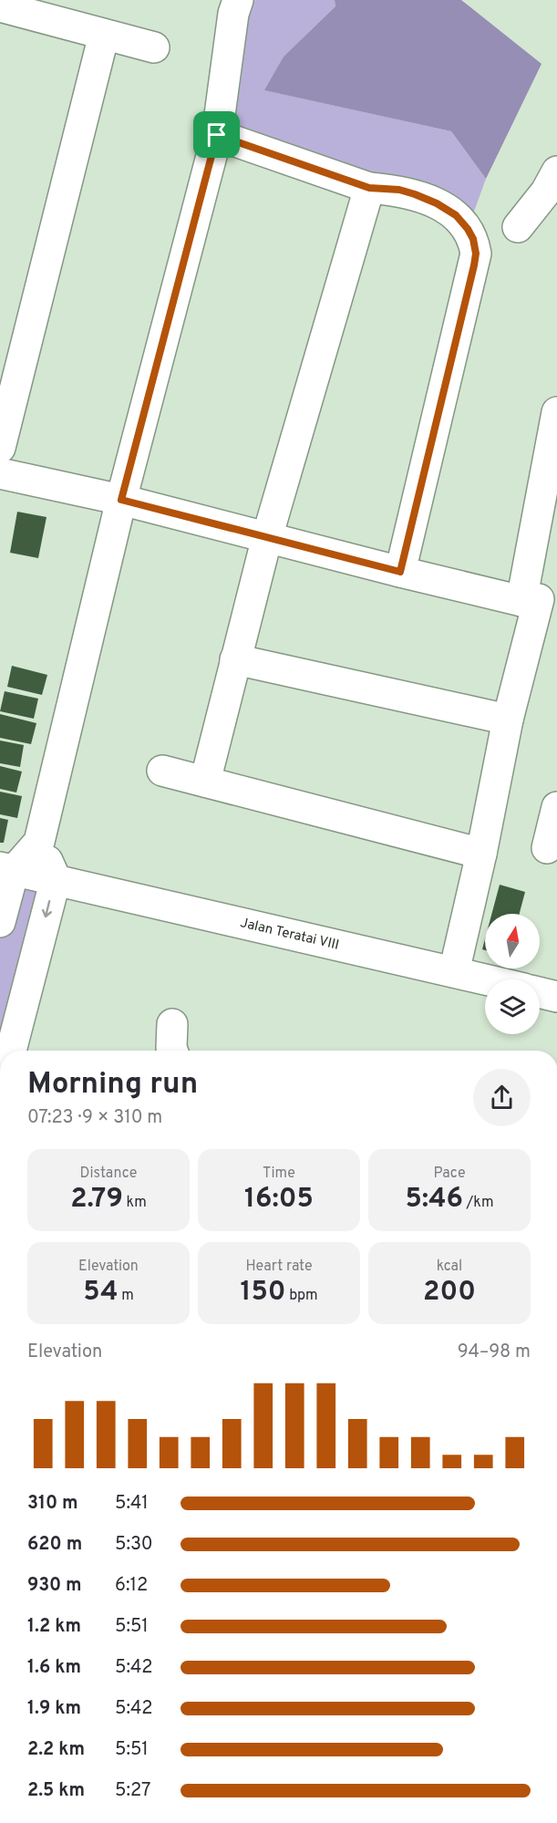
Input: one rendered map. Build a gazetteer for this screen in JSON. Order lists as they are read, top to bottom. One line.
{"streets":{"street":["Jalan Teratai VIII"]},"north":"top","page":{"heading":["Morning run","07:23 · 9 × 310 m"],"stats":[["Distance","2.79 km"],["Time","16:05"],["Pace","5:46 /km"],["Elevation","54 m"],["Heart rate","150 bpm"],["kcal","200"]],"chart":["Elevation","94–98 m"],"list":[{"name":"310 m","note":"5:41"},{"name":"620 m","note":"5:30"},{"name":"930 m","note":"6:12"},{"name":"1.2 km","note":"5:51"},{"name":"1.6 km","note":"5:42"},{"name":"1.9 km","note":"5:42"},{"name":"2.2 km","note":"5:51"},{"name":"2.5 km","note":"5:27"}]}}
